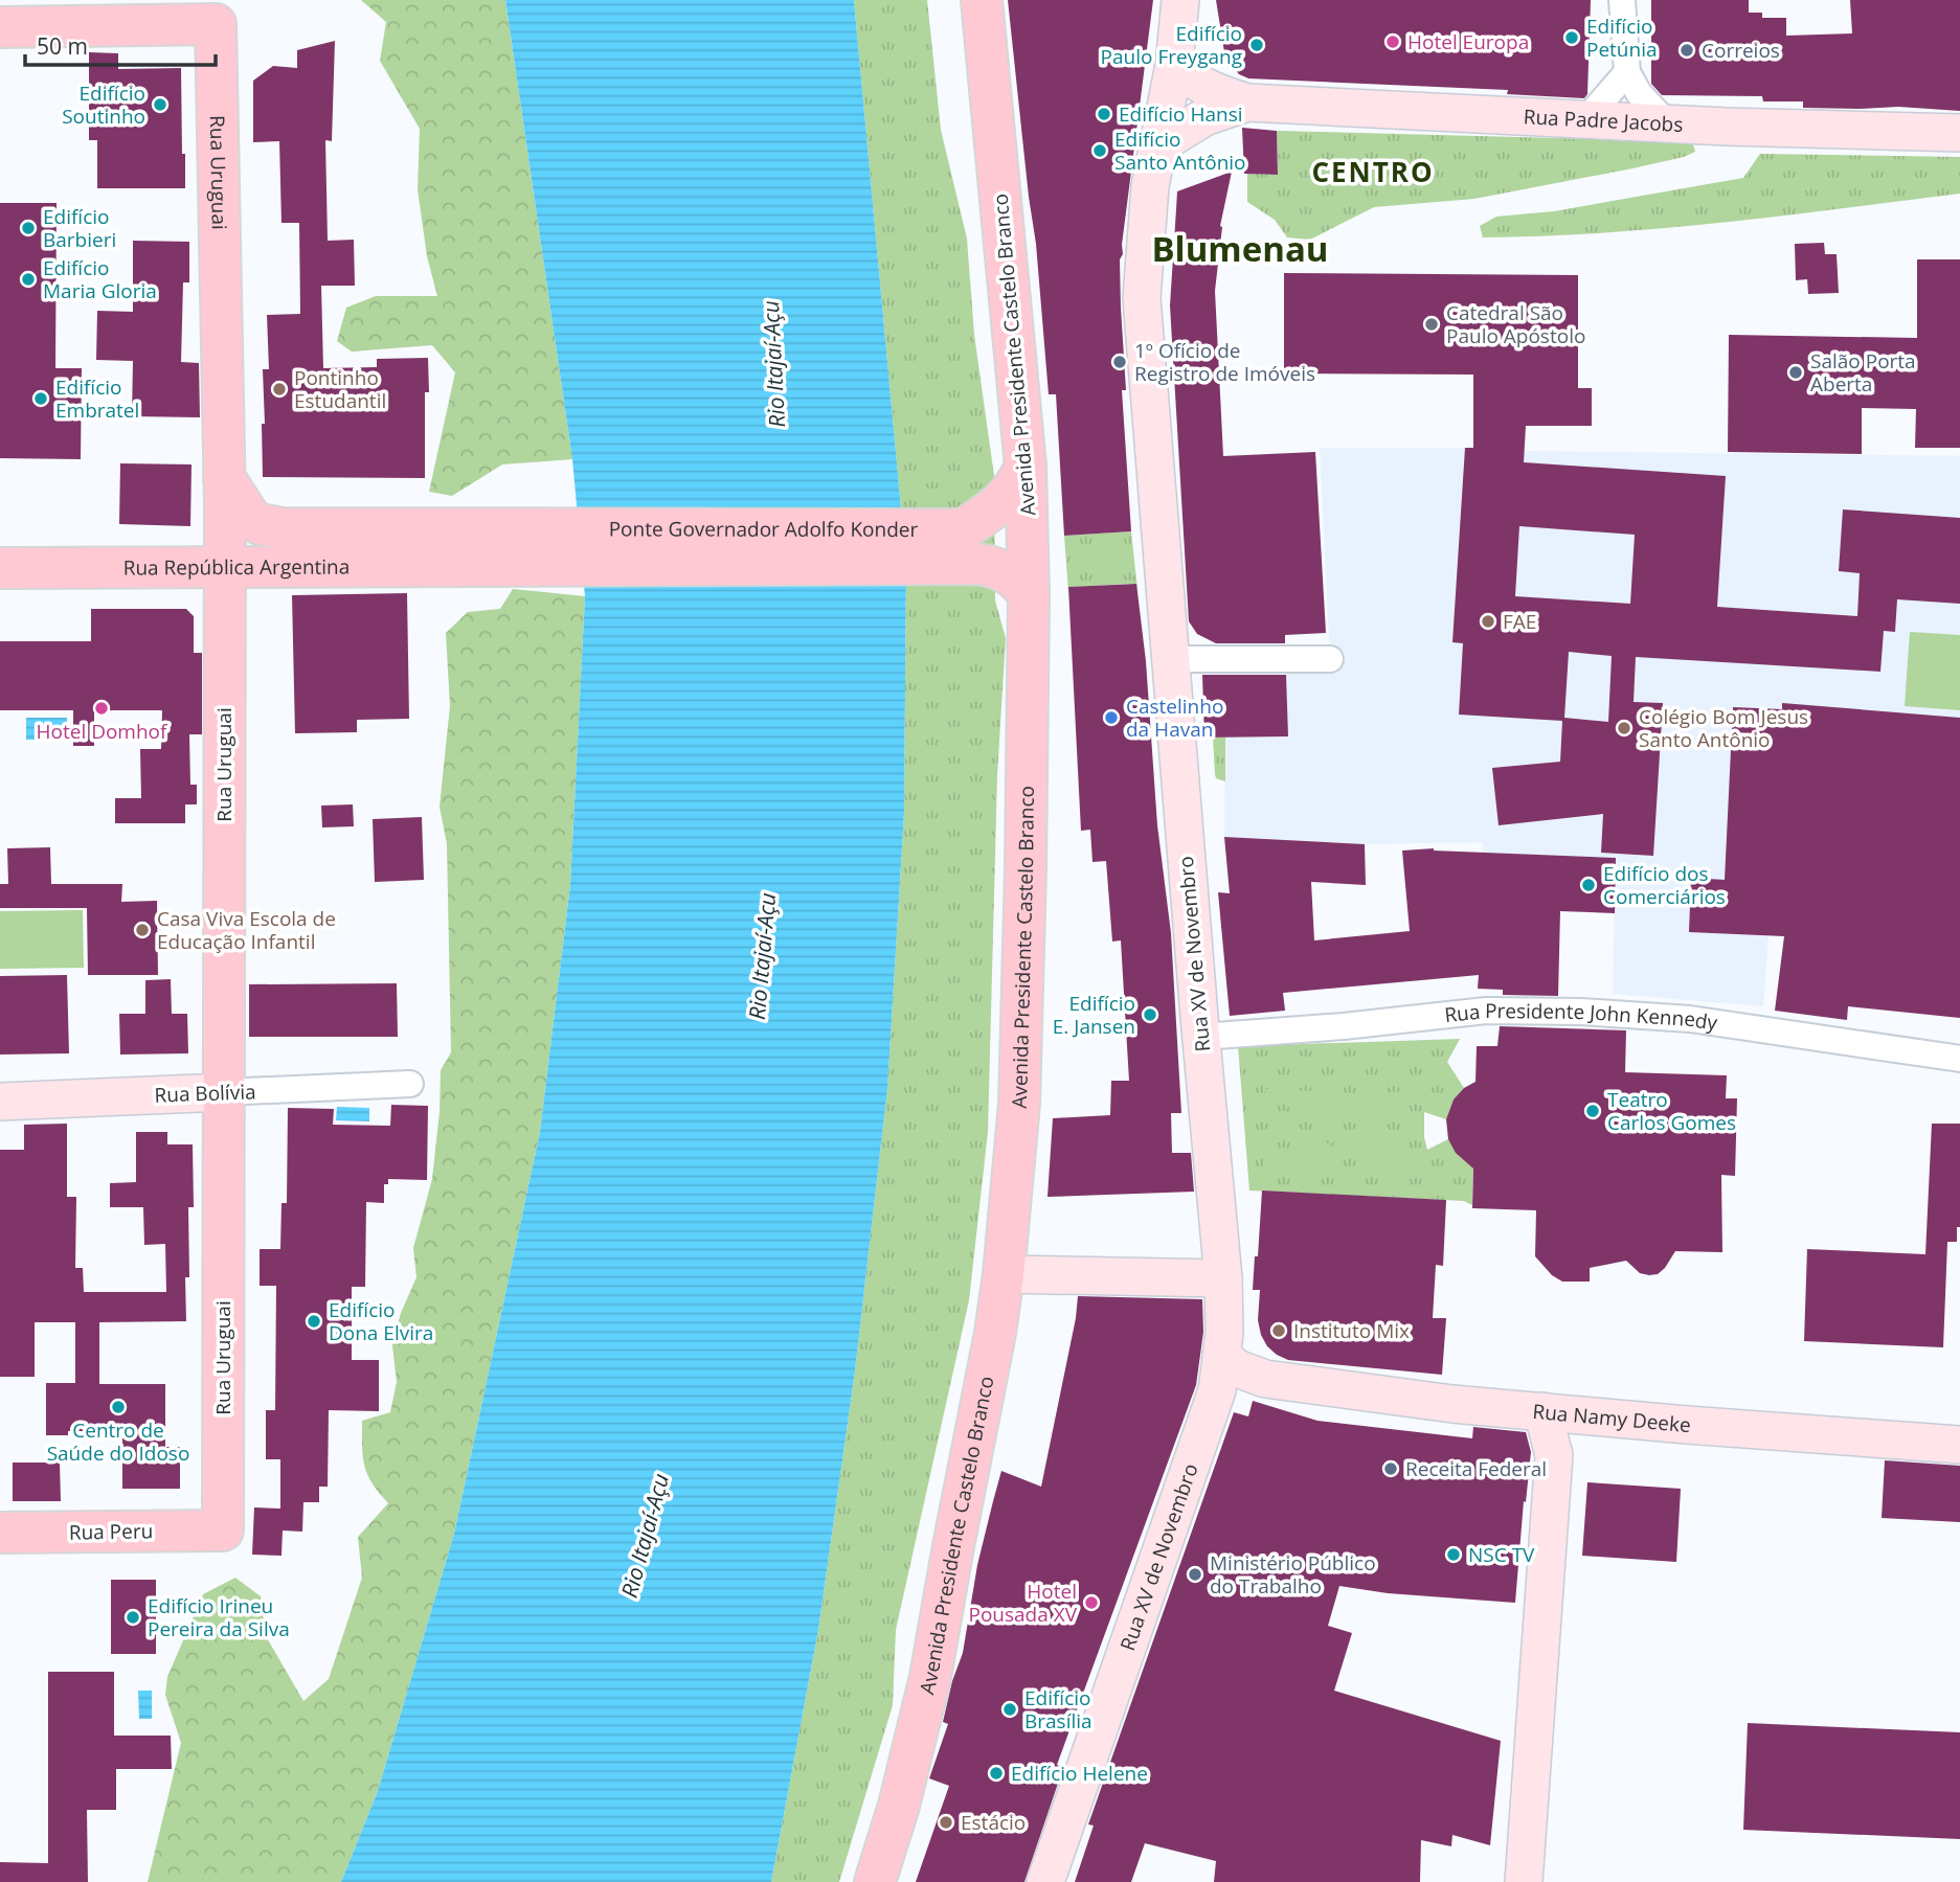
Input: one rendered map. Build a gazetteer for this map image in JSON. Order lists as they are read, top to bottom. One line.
{"streets":{"main road":["Rua Uruguai","Avenida Presidente Castelo Branco","Ponte Governador Adolfo Konder","Rua República Argentina","Rua Peru"],"street":["Rua Padre Jacobs","Rua XV de Novembro","Rua Presidente John Kennedy","Rua Bolívia","Rua Namy Deeke"]},"crossings":[["Rua Padre Jacobs","Rua XV de Novembro"],["Rua Uruguai","Rua República Argentina"],["Rua Uruguai","Rua Bolívia"],["Rua Uruguai","Rua Peru"],["Avenida Presidente Castelo Branco","Ponte Governador Adolfo Konder"],["Ponte Governador Adolfo Konder","Rua República Argentina"],["Rua XV de Novembro","Rua Presidente John Kennedy"],["Rua XV de Novembro","Rua Namy Deeke"]],"districts":["CENTRO","Blumenau"],"water":["Rio Itajaí-Açu"],"places":["Edifício Petúnia","Hotel Europa","Edifício Paulo Freygang","Correios","Edifício Soutinho","Edifício Hansi","Edifício Santo Antônio","Edifício Barbieri","Edifício Maria Gloria","Catedral São Paulo Apóstolo","1º Ofício de Registro de Imóveis","Salão Porta Aberta","Pontinho Estudantil","Edifício Embratel","FAE","Hotel Domhof","Castelinho da Havan","Colégio Bom Jesus Santo Antônio","Edifício dos Comerciários","Casa Viva Escola de Educação Infantil","Edifício E. Jansen","Teatro Carlos Gomes","Edifício Dona Elvira","Instituto Mix","Centro de Saúde do Idoso","Receita Federal","NSC TV","Ministério Público do Trabalho","Hotel Pousada XV","Edifício Irineu Pereira da Silva","Edifício Brasília","Edifício Helene","Estácio"],"scale_bar":"50 m"}
